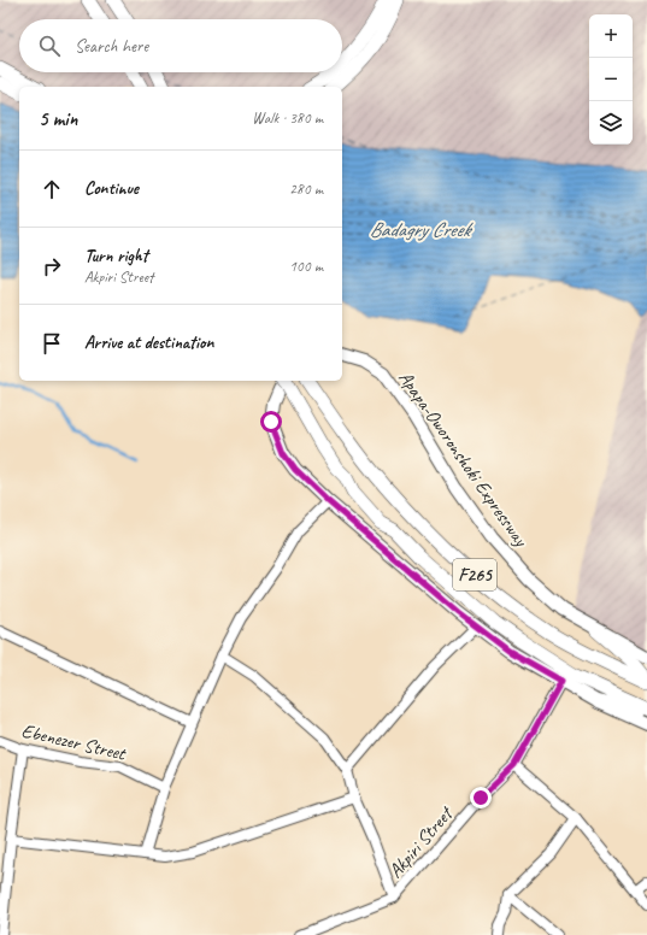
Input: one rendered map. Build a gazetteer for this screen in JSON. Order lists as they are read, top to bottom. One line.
{"streets":{"highway":["F265"],"main road":["Apapa-Oworonshoki Expressway"],"street":["Ebenezer Street","Akpiri Street"]},"water":["Badagry Creek"],"page":{"map_buttons":["+","−"],"search":"Search here","heading":["5 min","Walk · 380 m"],"list":[["Continue","280 m"],["Turn right","Akpiri Street","100 m"],"Arrive at destination"]}}
